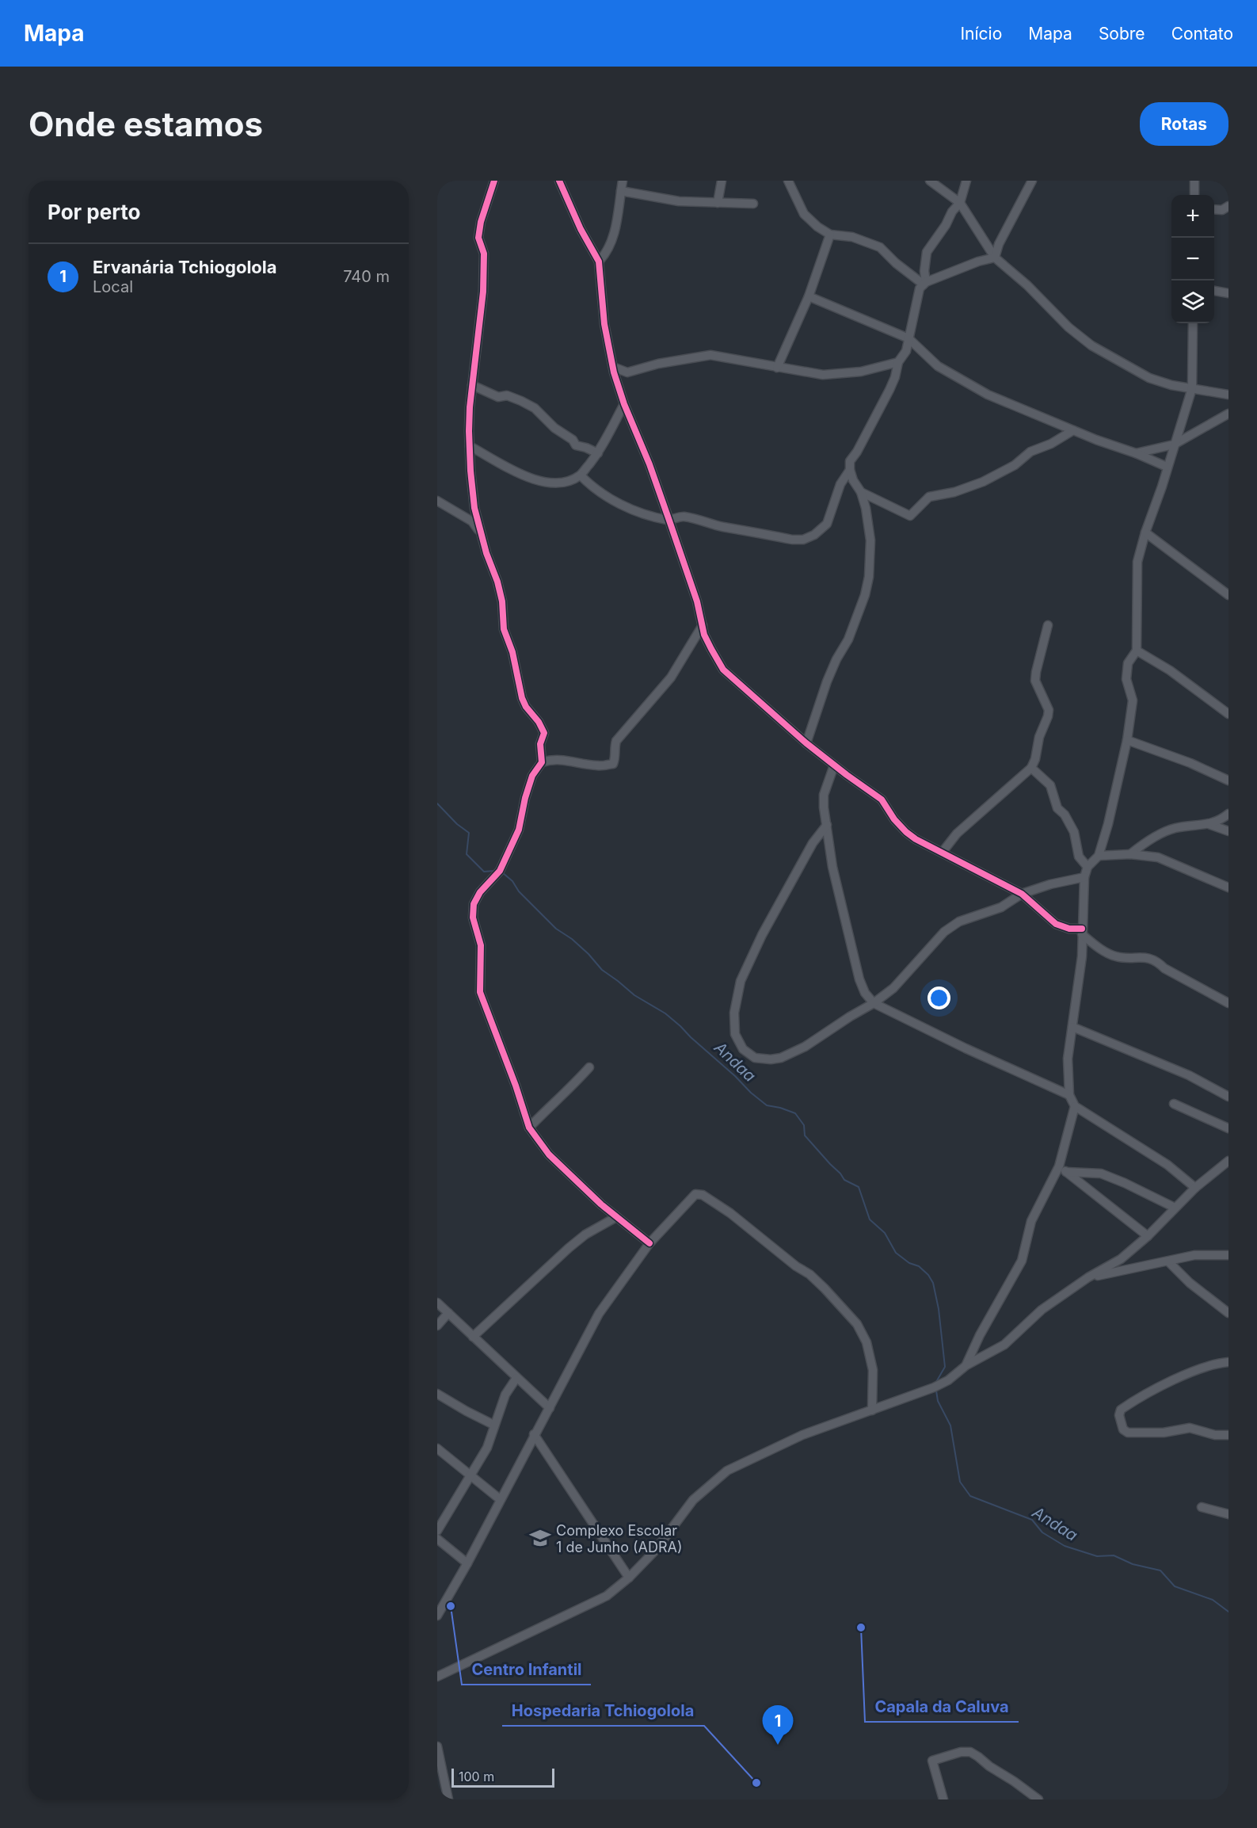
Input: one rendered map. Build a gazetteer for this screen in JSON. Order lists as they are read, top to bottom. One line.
{"water":["Andaa"],"places":{"school or university":["Complexo Escolar 1 de Junho (ADRA)"],"other":["Centro Infantil","Capala da Caluva","Hospedaria Tchiogolola"]},"scale_bar":"100 m","page":{"header":"Mapa","nav":["Início","Mapa","Sobre","Contato"],"buttons":"Rotas","title":"Onde estamos","heading":"Por perto","map_buttons":["+","−"],"list":[{"mark":"1","name":"Ervanária Tchiogolola","note":"Local","value":"740 m"}],"pins":"1","scale":"100 m"}}
